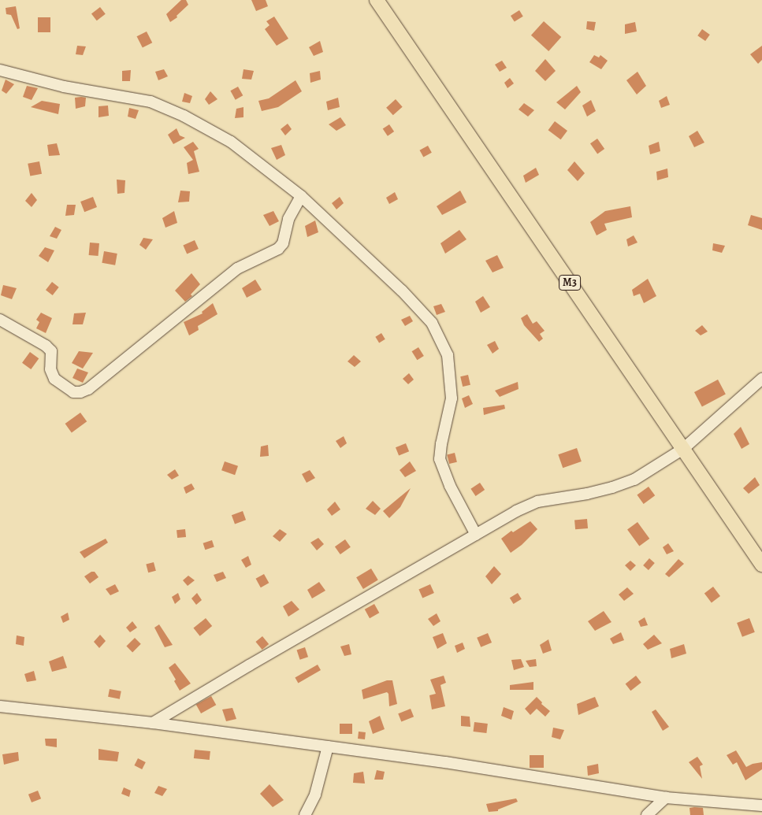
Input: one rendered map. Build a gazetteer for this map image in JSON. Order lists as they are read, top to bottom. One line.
{"streets":{"main road":["M3"]}}
